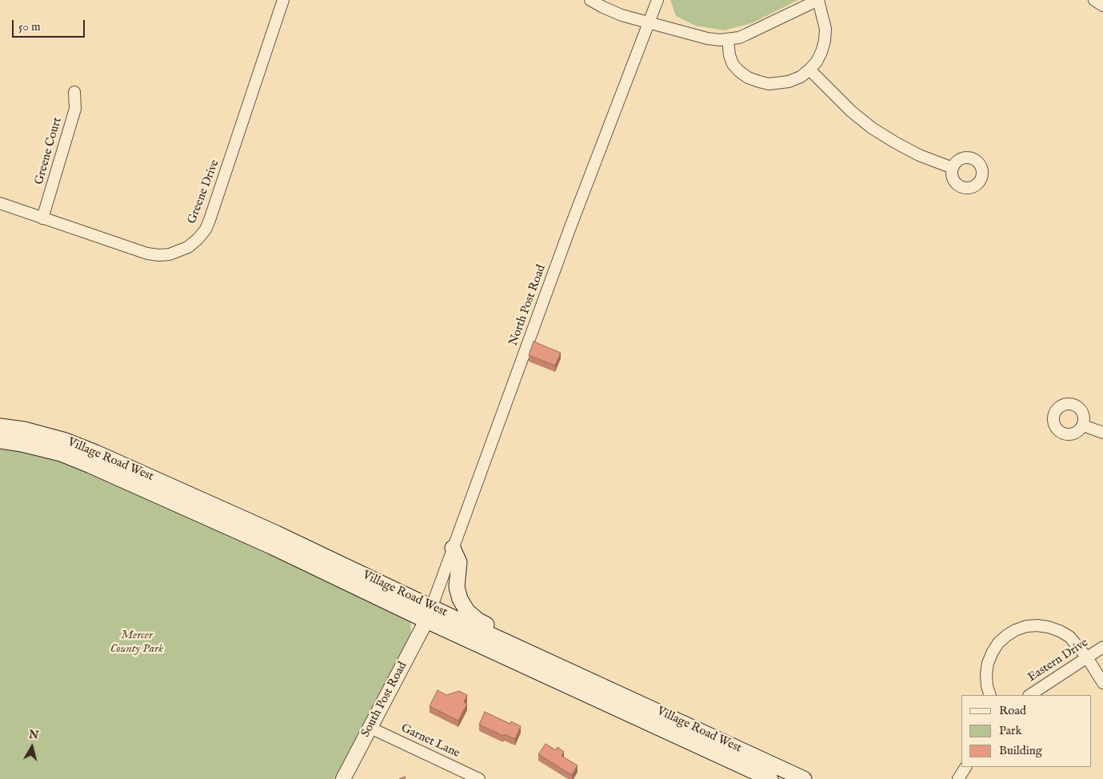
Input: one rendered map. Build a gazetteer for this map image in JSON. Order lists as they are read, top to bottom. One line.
{"streets":{"main road":["Village Road West"],"street":["Greene Court","Greene Drive","North Post Road","Eastern Drive","South Post Road","Garnet Lane"]},"crossings":[["Greene Court","Greene Drive"],["North Post Road","Village Road West"],["North Post Road","South Post Road"],["Village Road West","South Post Road"],["South Post Road","Garnet Lane"]],"parks":["Mercer County Park"],"legend":["Road","Park","Building"],"scale_bar":"50 m","north":"top"}
